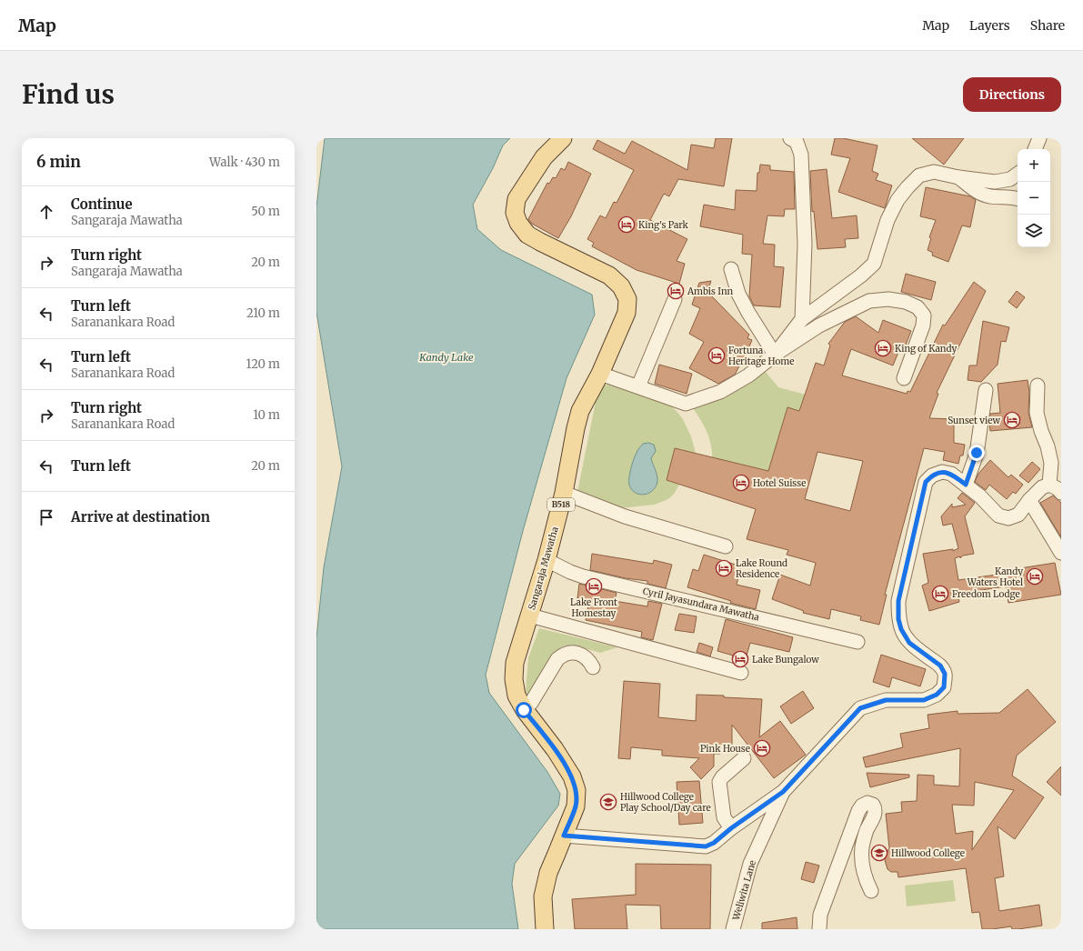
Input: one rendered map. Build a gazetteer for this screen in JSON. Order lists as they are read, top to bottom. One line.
{"streets":{"main road":["B518","Sangaraja Mawatha"],"street":["Cyril Jayasundara Mawatha","Weliwita Lane"]},"crossings":[["Sangaraja Mawatha","Cyril Jayasundara Mawatha"]],"water":["Kandy Lake"],"places":{"hotel":["King's Park","Ambis Inn","King of Kandy","Fortuna Heritage Home","Sunset view","Hotel Suisse","Lake Round Residence","Kandy Waters Hotel","Lake Front Homestay","Freedom Lodge","Lake Bungalow","Pink House"],"school or university":["Hillwood College Play School/Day care","Hillwood College"]},"page":{"header":"Map","nav":["Map","Layers","Share"],"buttons":"Directions","title":"Find us","heading":["6 min","Walk · 430 m"],"map_buttons":["+","−"],"list":[["Continue","Sangaraja Mawatha","50 m"],["Turn right","Sangaraja Mawatha","20 m"],["Turn left","Saranankara Road","210 m"],["Turn left","Saranankara Road","120 m"],["Turn right","Saranankara Road","10 m"],["Turn left","20 m"],"Arrive at destination"]}}
